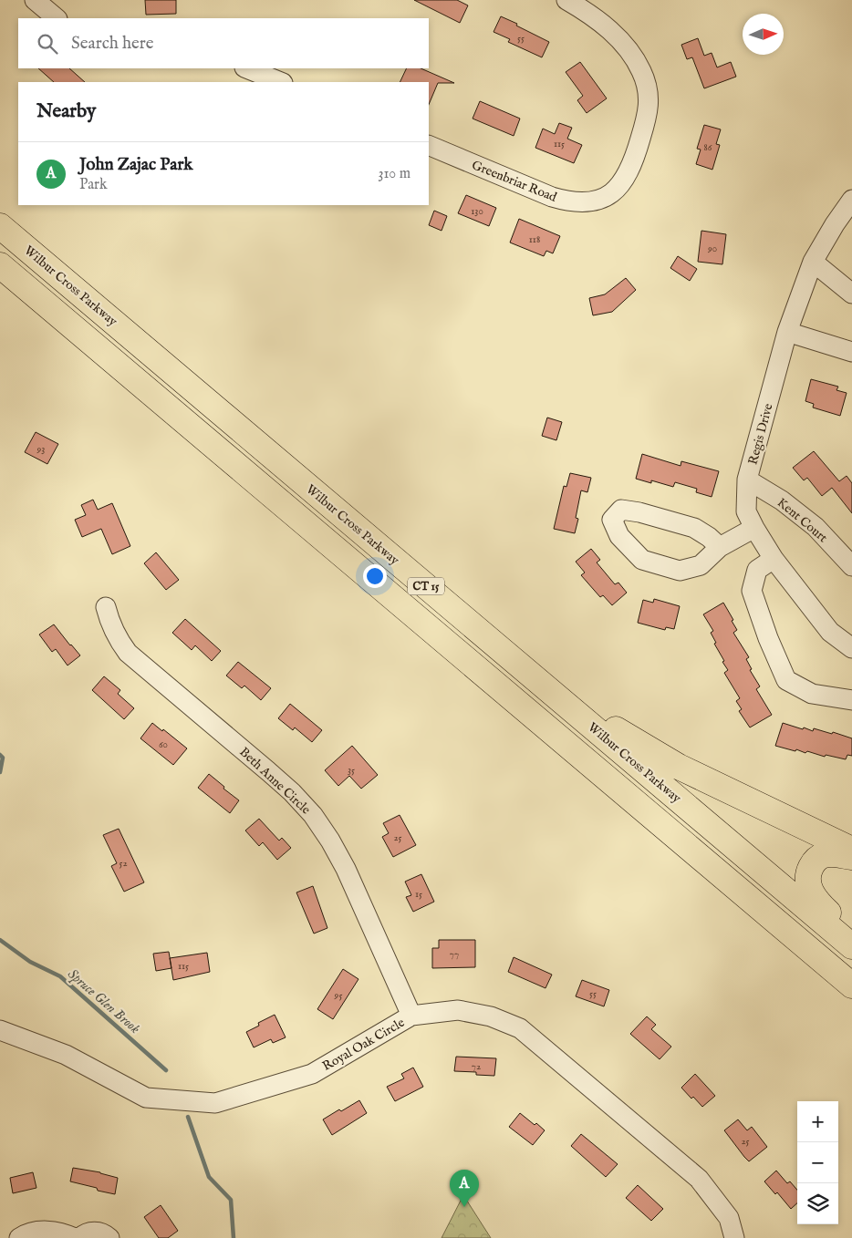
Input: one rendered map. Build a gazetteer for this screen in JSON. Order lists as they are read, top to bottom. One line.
{"streets":{"highway":["Wilbur Cross Parkway","CT 15"],"street":["Greenbriar Road","Regis Drive","Kent Court","Beth Anne Circle","Royal Oak Circle"]},"crossings":[["Regis Drive","Kent Court"],["Beth Anne Circle","Royal Oak Circle"]],"water":["Spruce Glen Brook"],"house_numbers":["55","115","86","130","118","90","93","60","35","25","52","15","77","115","55","95","72","25"],"north":"right","page":{"search":"Search here","heading":"Nearby","list":[{"mark":"A","name":"John Zajac Park","note":"Park","value":"310 m"}],"map_buttons":["+","−"],"pins":"A"}}
